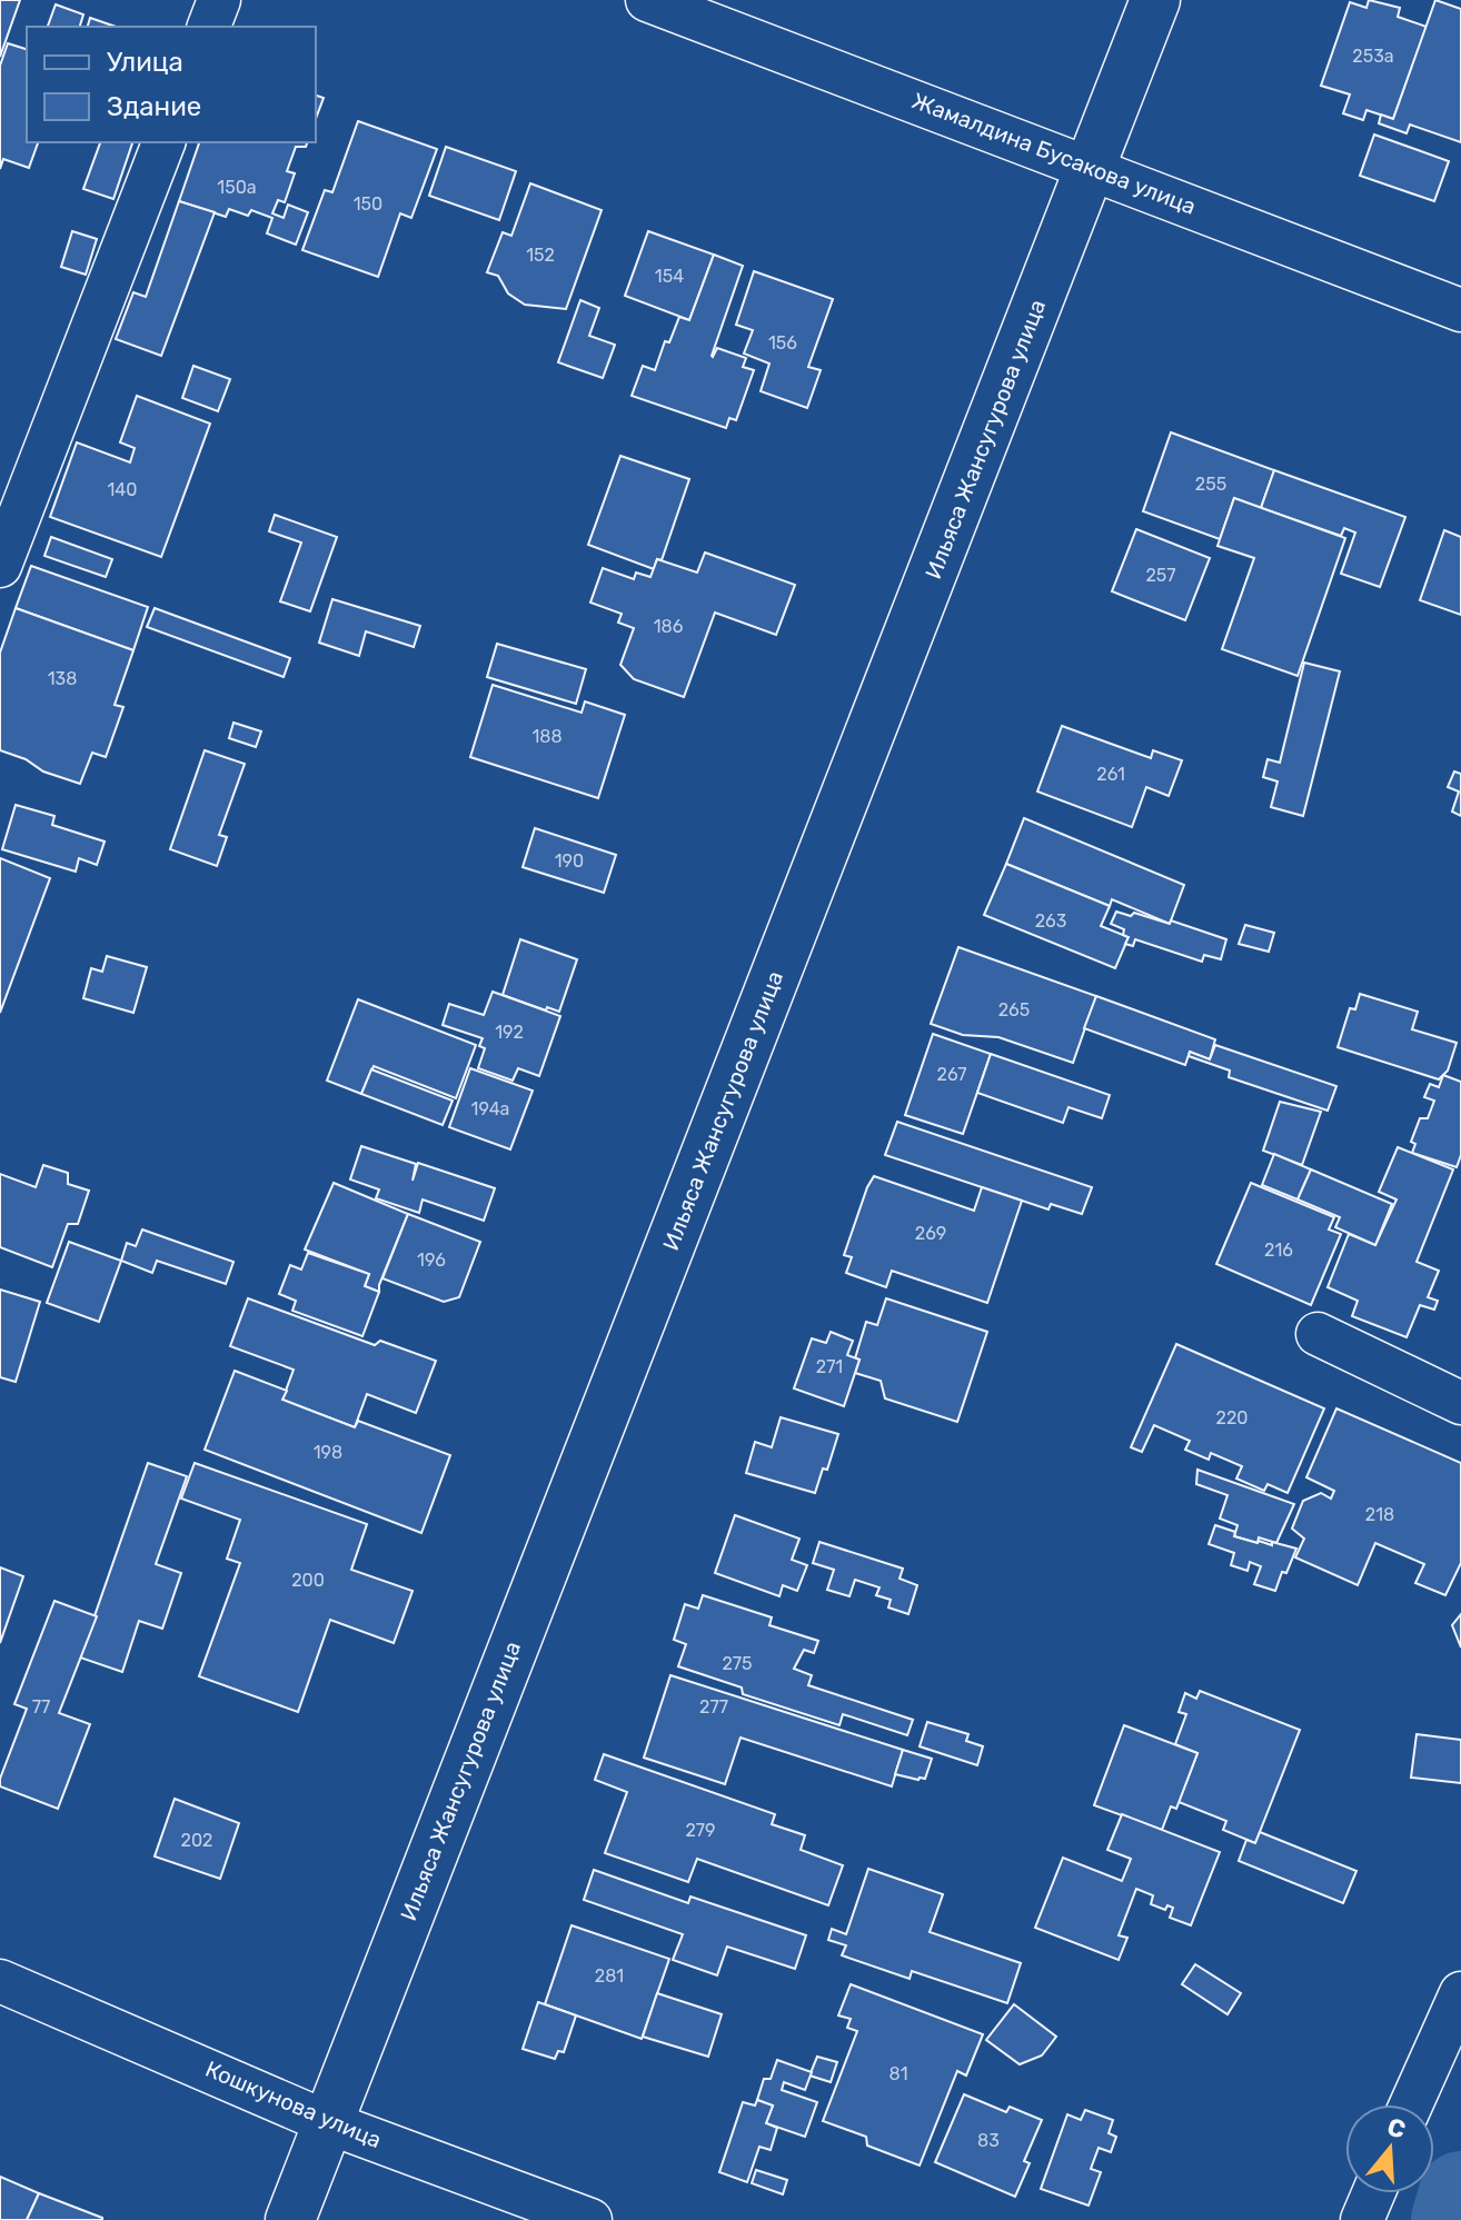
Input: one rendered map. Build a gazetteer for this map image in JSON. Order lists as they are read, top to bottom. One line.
{"streets":{"street":["Жамалдина Бусакова улица","Ильяса Жансугурова улица","Кошкунова улица"]},"crossings":[["Жамалдина Бусакова улица","Ильяса Жансугурова улица"],["Ильяса Жансугурова улица","Кошкунова улица"]],"house_numbers":["253а","150а","150","152","154","156","255","140","257","186","138","188","261","190","263","265","192","267","194а","269","216","196","271","220","198","218","200","275","77","277","279","202","281","81","83"],"legend":["Улица","Здание"],"north":"top"}
